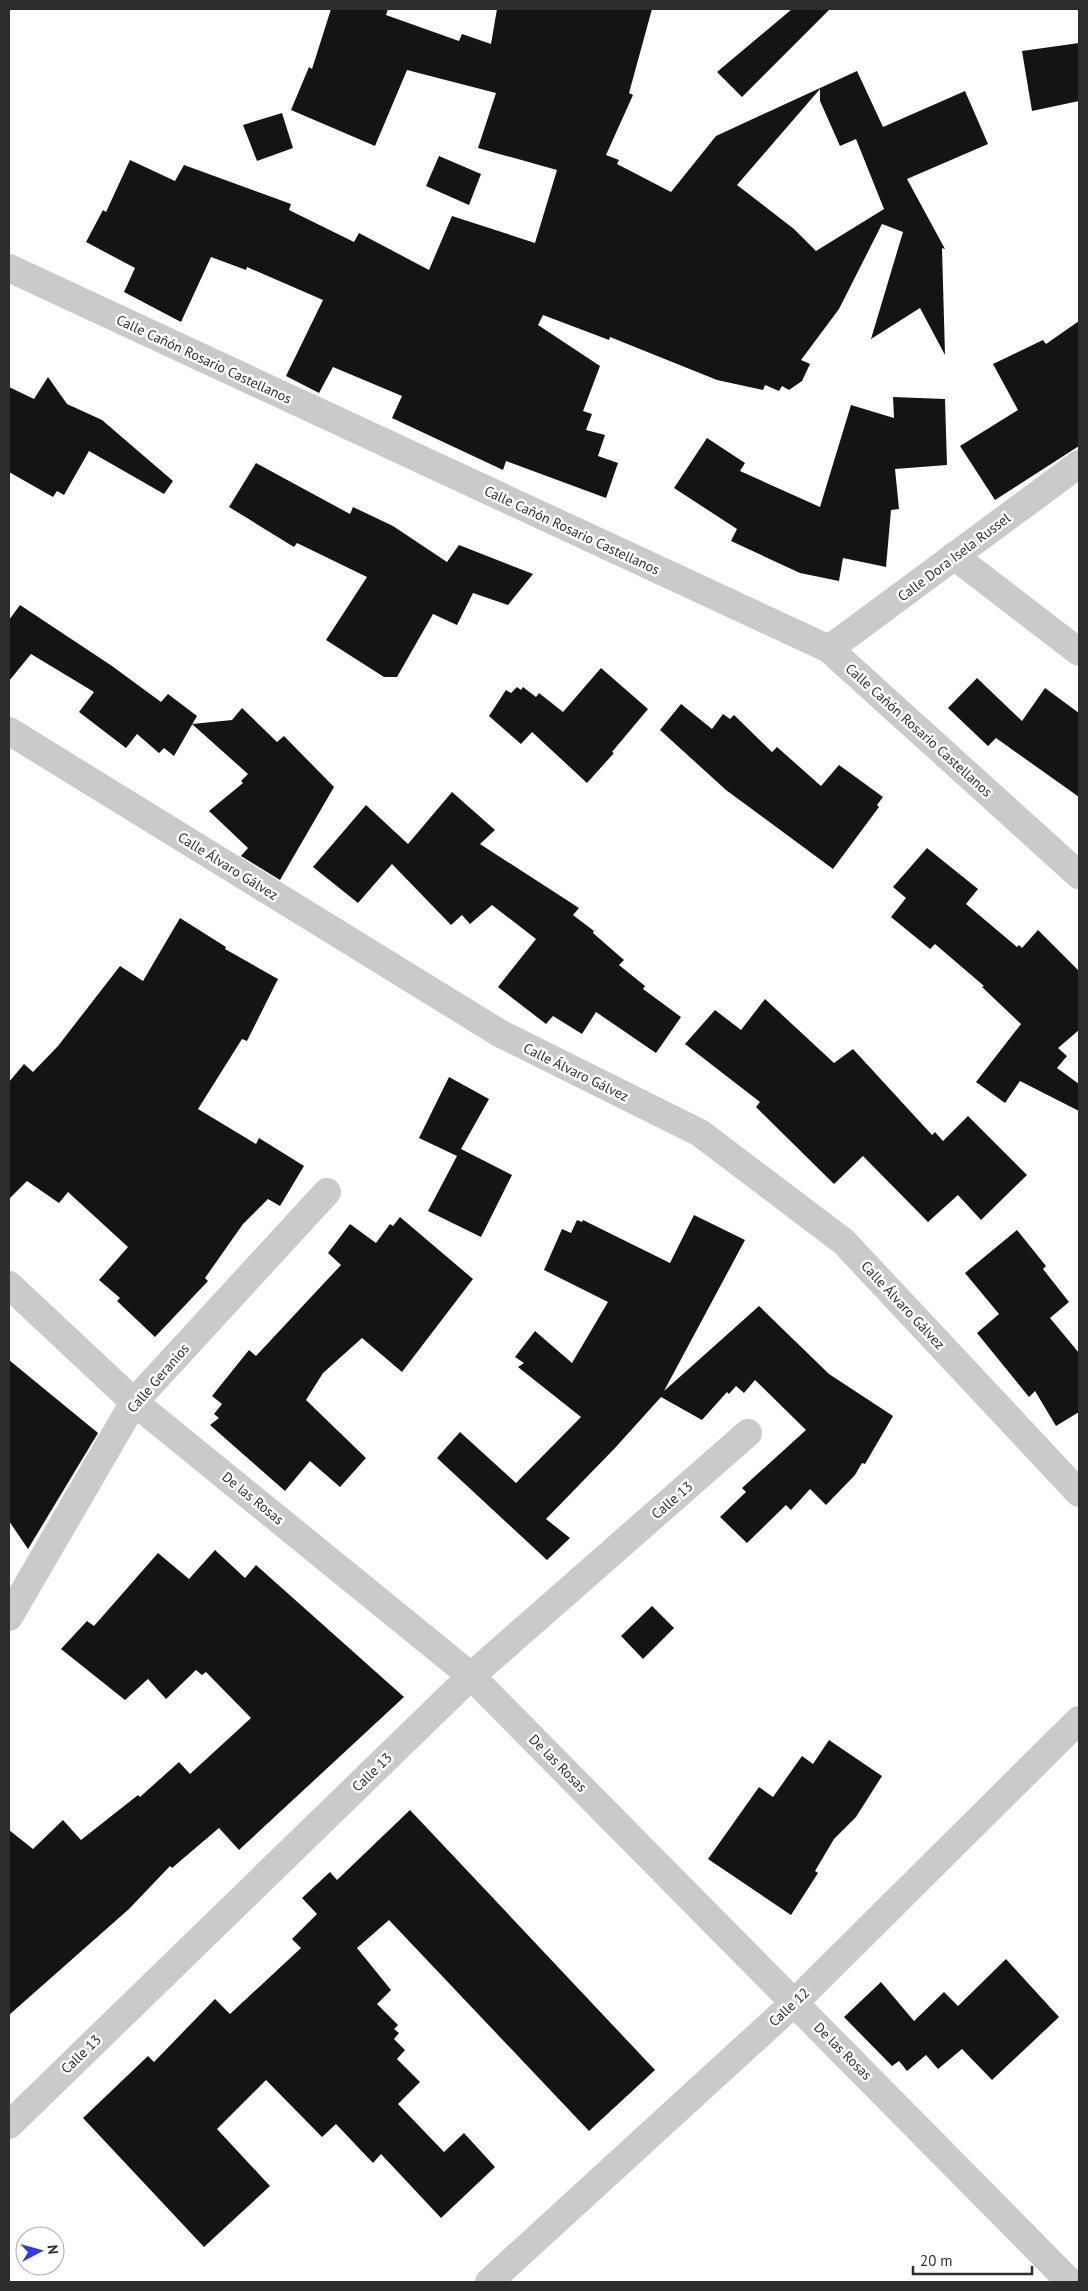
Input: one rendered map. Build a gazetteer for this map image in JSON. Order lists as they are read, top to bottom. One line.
{"streets":{"street":["Calle Cañón Rosario Castellanos","Calle Dora Isela Russel","Calle Álvaro Gálvez","Calle Geranios","De las Rosas","Calle 13","Calle 12"]},"crossings":[["Calle Cañón Rosario Castellanos","Calle Dora Isela Russel"],["Calle Geranios","De las Rosas"],["De las Rosas","Calle 13"],["De las Rosas","Calle 12"]],"scale_bar":"20 m","north":"right"}
